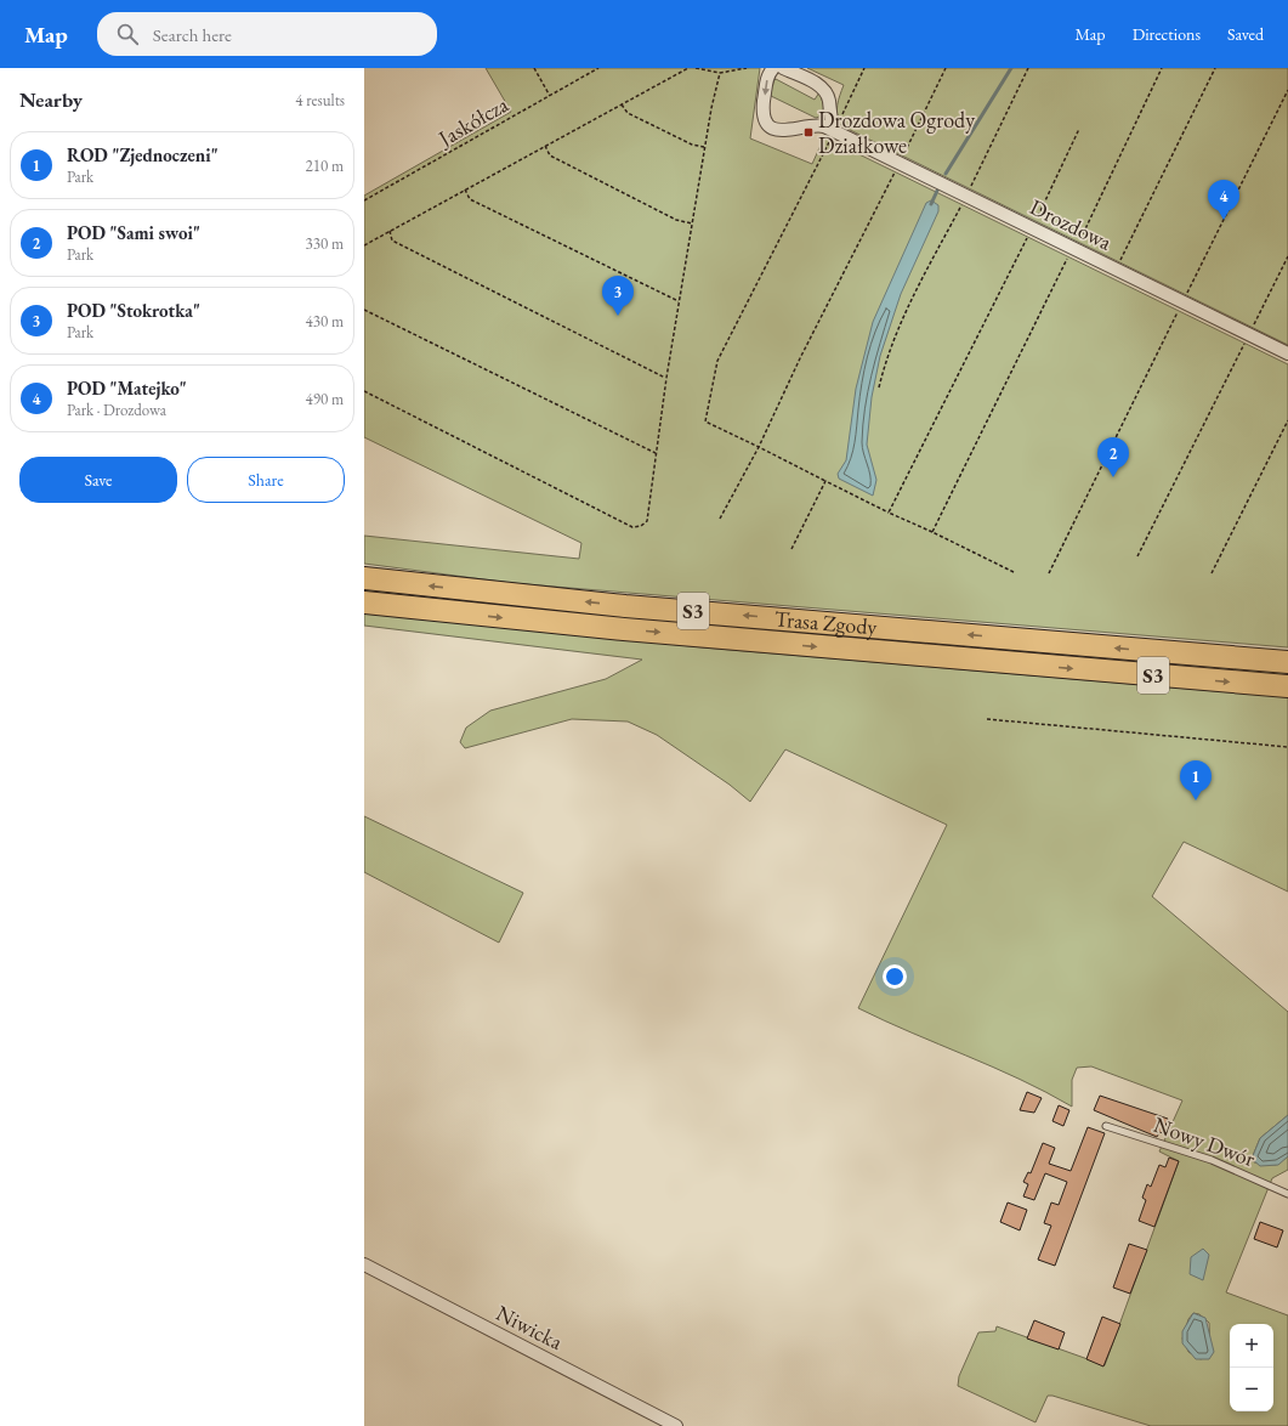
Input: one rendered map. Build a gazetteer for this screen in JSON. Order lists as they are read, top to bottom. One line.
{"streets":{"highway":["S3","Trasa Zgody"],"street":["Drozdowa","Niwicka"],"lane":["Nowy Dwór"],"path":["Jaskółcza"]},"places":{"transit":["Drozdowa Ogrody Działkowe"]},"page":{"header":"Map","search":"Search here","nav":["Map","Directions","Saved"],"heading":["Nearby","4 results"],"list":[{"mark":"1","name":"ROD \"Zjednoczeni\"","note":"Park","value":"210 m"},{"mark":"2","name":"POD \"Sami swoi\"","note":"Park","value":"330 m"},{"mark":"3","name":"POD \"Stokrotka\"","note":"Park","value":"430 m"},{"mark":"4","name":"POD \"Matejko\"","note":"Park · Drozdowa","value":"490 m"}],"pins":["4","3","2","1"],"buttons":["Save","Share"],"map_buttons":["+","−"]}}
